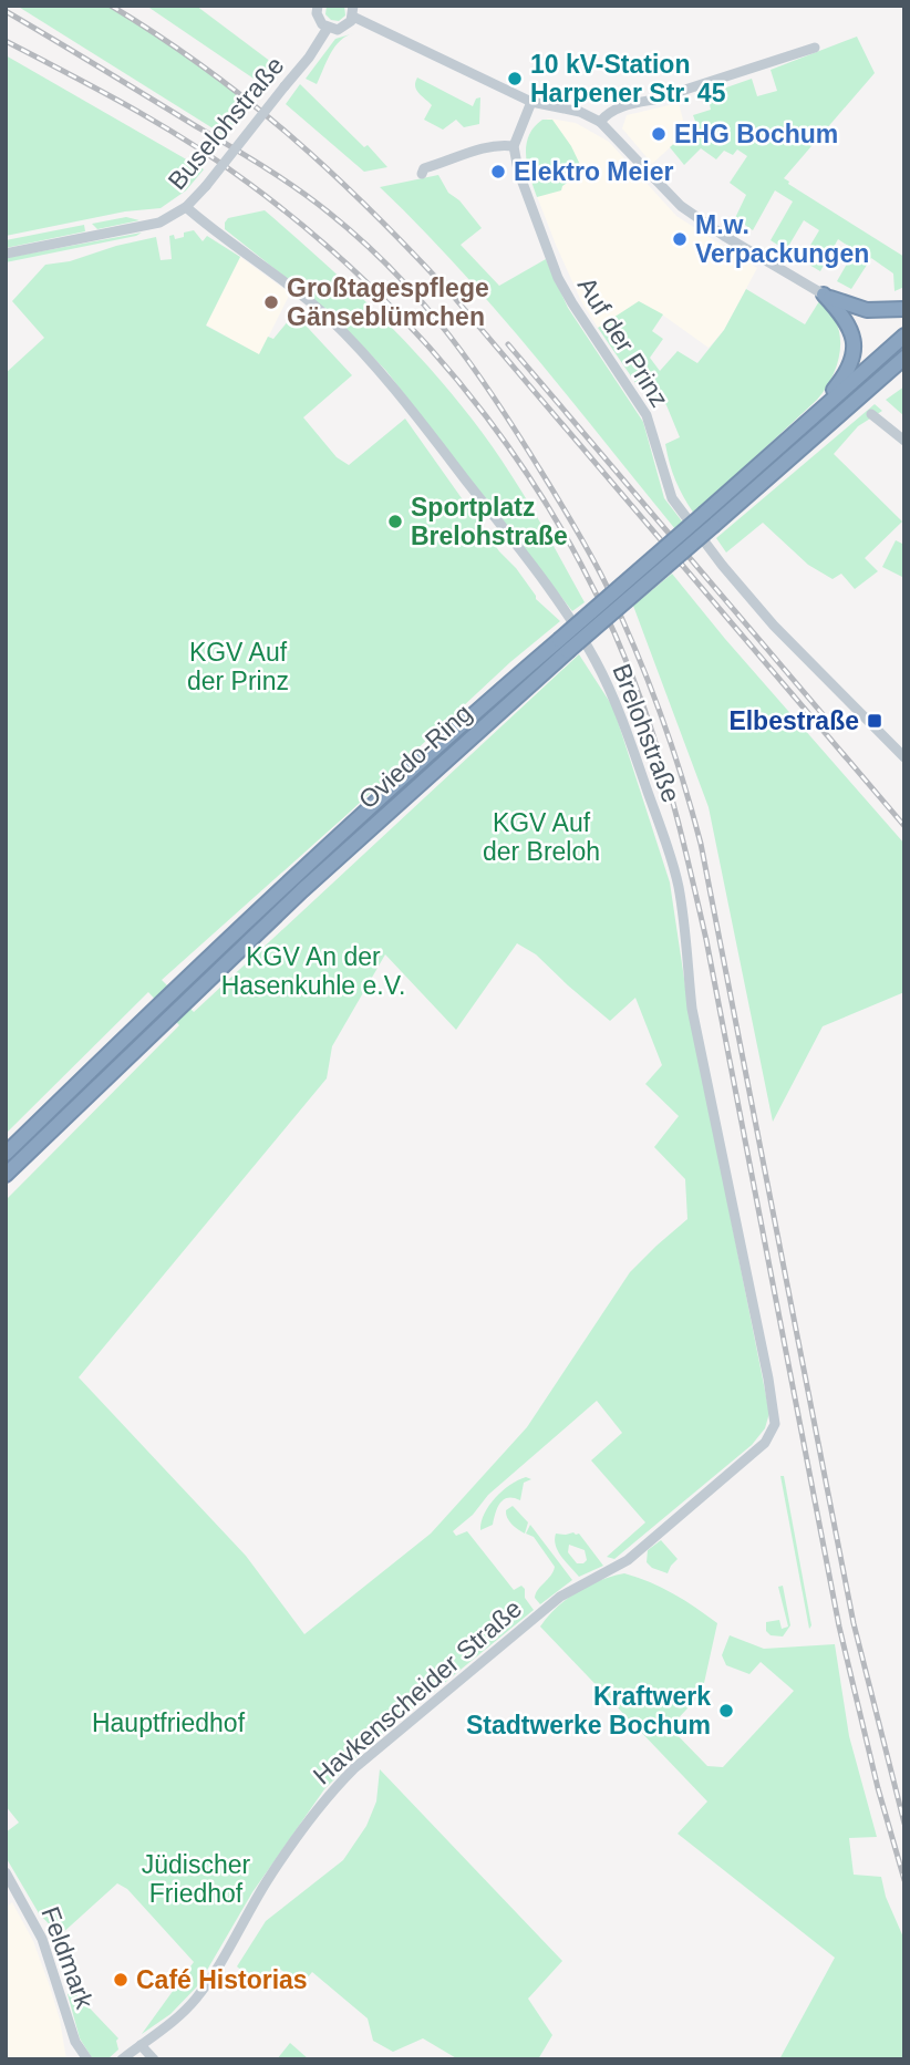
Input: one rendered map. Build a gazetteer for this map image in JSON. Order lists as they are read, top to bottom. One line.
{"streets":{"highway":["Oviedo-Ring"],"street":["Buselohstraße","Auf der Prinz","Brelohstraße","Havkenscheider Straße","Feldmark"]},"crossings":[["Buselohstraße","Brelohstraße"],["Brelohstraße","Havkenscheider Straße"]],"parks":["KGV Auf der Prinz","KGV Auf der Breloh","KGV An der Hasenkuhle e.V.","Hauptfriedhof","Jüdischer Friedhof"],"places":{"other":["10 kV-Station Harpener Str. 45","EHG Bochum","Elektro Meier","M.w. Verpackungen","Großtagespflege Gänseblümchen","Sportplatz Brelohstraße","Kraftwerk Stadtwerke Bochum","Café Historias"],"transit":["Elbestraße"]}}
